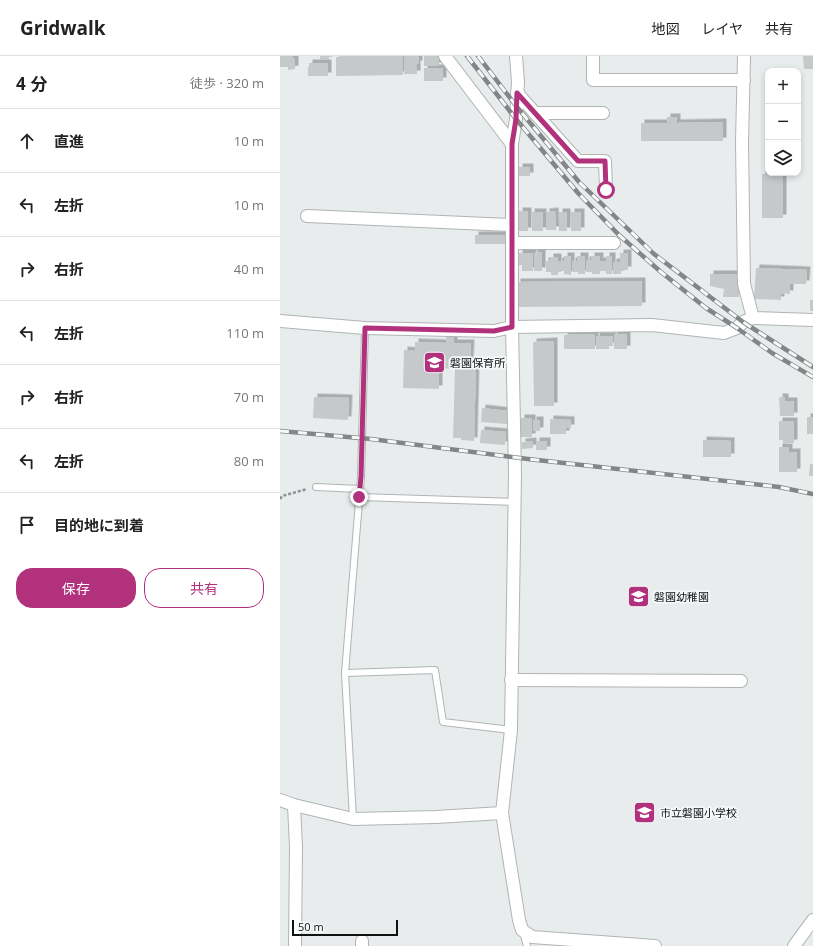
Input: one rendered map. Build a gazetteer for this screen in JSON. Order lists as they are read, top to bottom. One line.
{"places":{"school or university":["磐園保育所","磐園幼稚園","市立磐園小学校"]},"scale_bar":"50 m","page":{"header":"Gridwalk","nav":["地図","レイヤ","共有"],"heading":["4 分","徒歩 · 320 m"],"map_buttons":["+","−"],"list":[["直進","10 m"],["左折","10 m"],["右折","40 m"],["左折","110 m"],["右折","70 m"],["左折","80 m"],"目的地に到着"],"buttons":["保存","共有"],"scale":"50 m"}}
